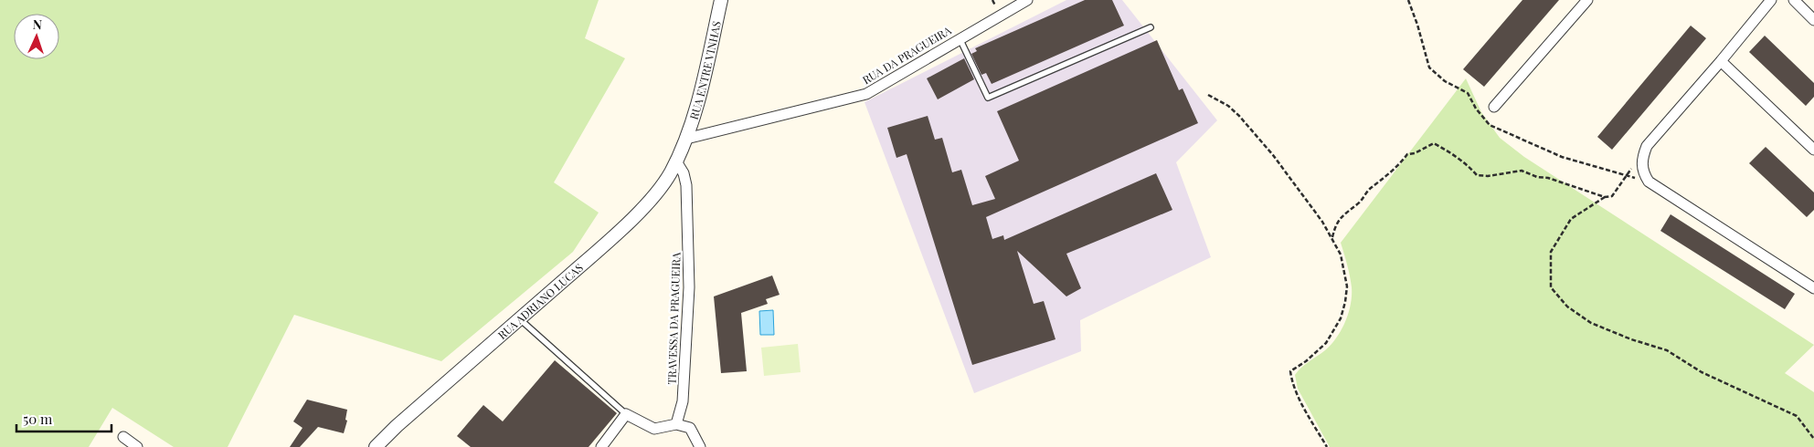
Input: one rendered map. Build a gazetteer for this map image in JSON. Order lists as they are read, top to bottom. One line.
{"streets":{"street":["RUA DA PRAGUEIRA","RUA ENTRE VINHAS","RUA ADRIANO LUCAS","TRAVESSA DA PRAGUEIRA"]},"crossings":[["RUA DA PRAGUEIRA","RUA ENTRE VINHAS"],["RUA DA PRAGUEIRA","RUA ADRIANO LUCAS"],["RUA ENTRE VINHAS","RUA ADRIANO LUCAS"],["RUA ADRIANO LUCAS","TRAVESSA DA PRAGUEIRA"]],"scale_bar":"50 m","north":"top"}
